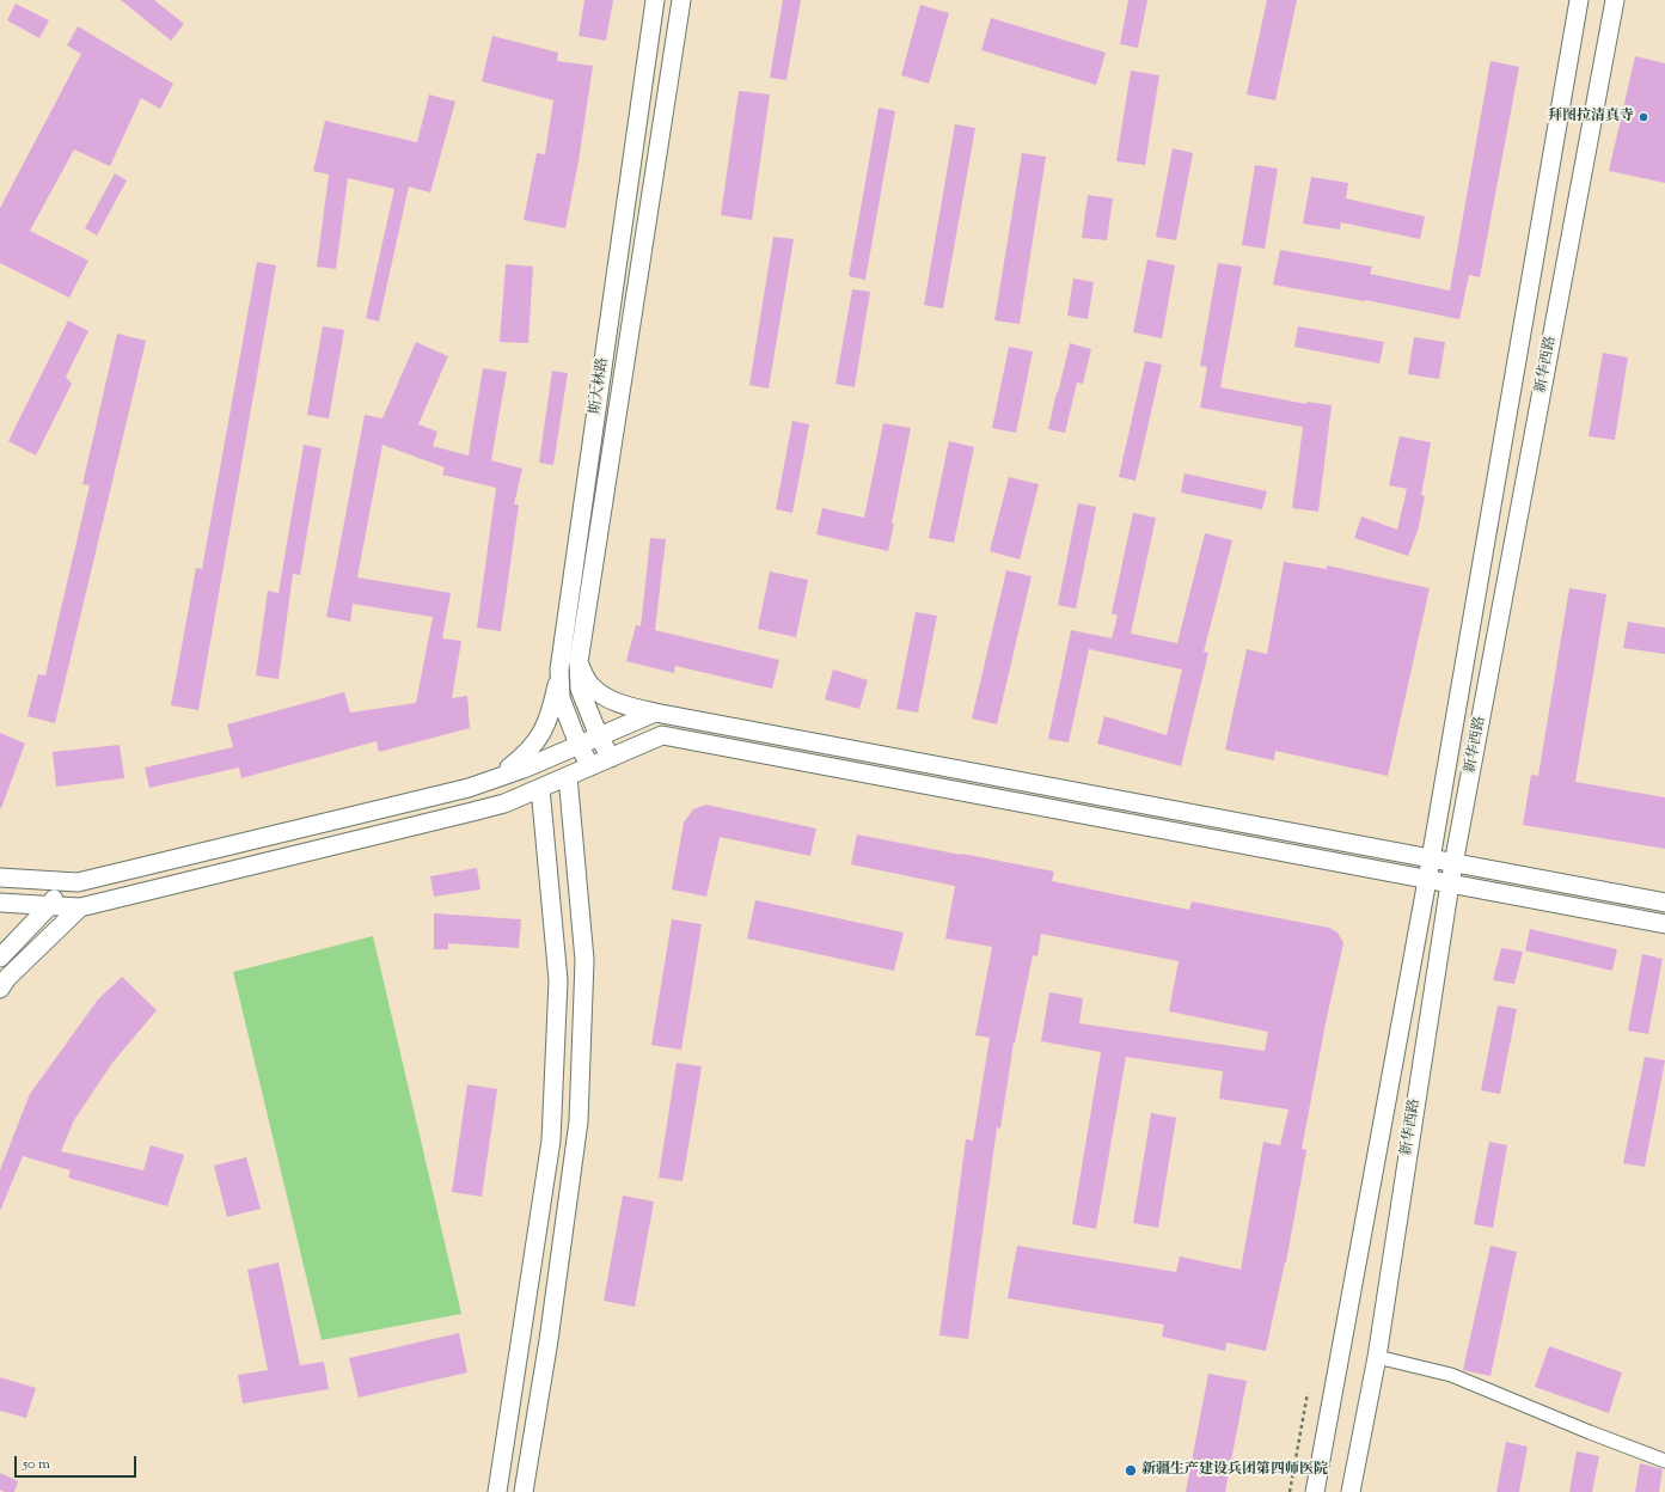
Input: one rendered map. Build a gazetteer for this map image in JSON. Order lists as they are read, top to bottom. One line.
{"streets":{"main road":["新华西路","斯大林路"]},"places":["拜图拉清真寺","新疆生产建设兵团第四师医院"],"scale_bar":"50 m"}
